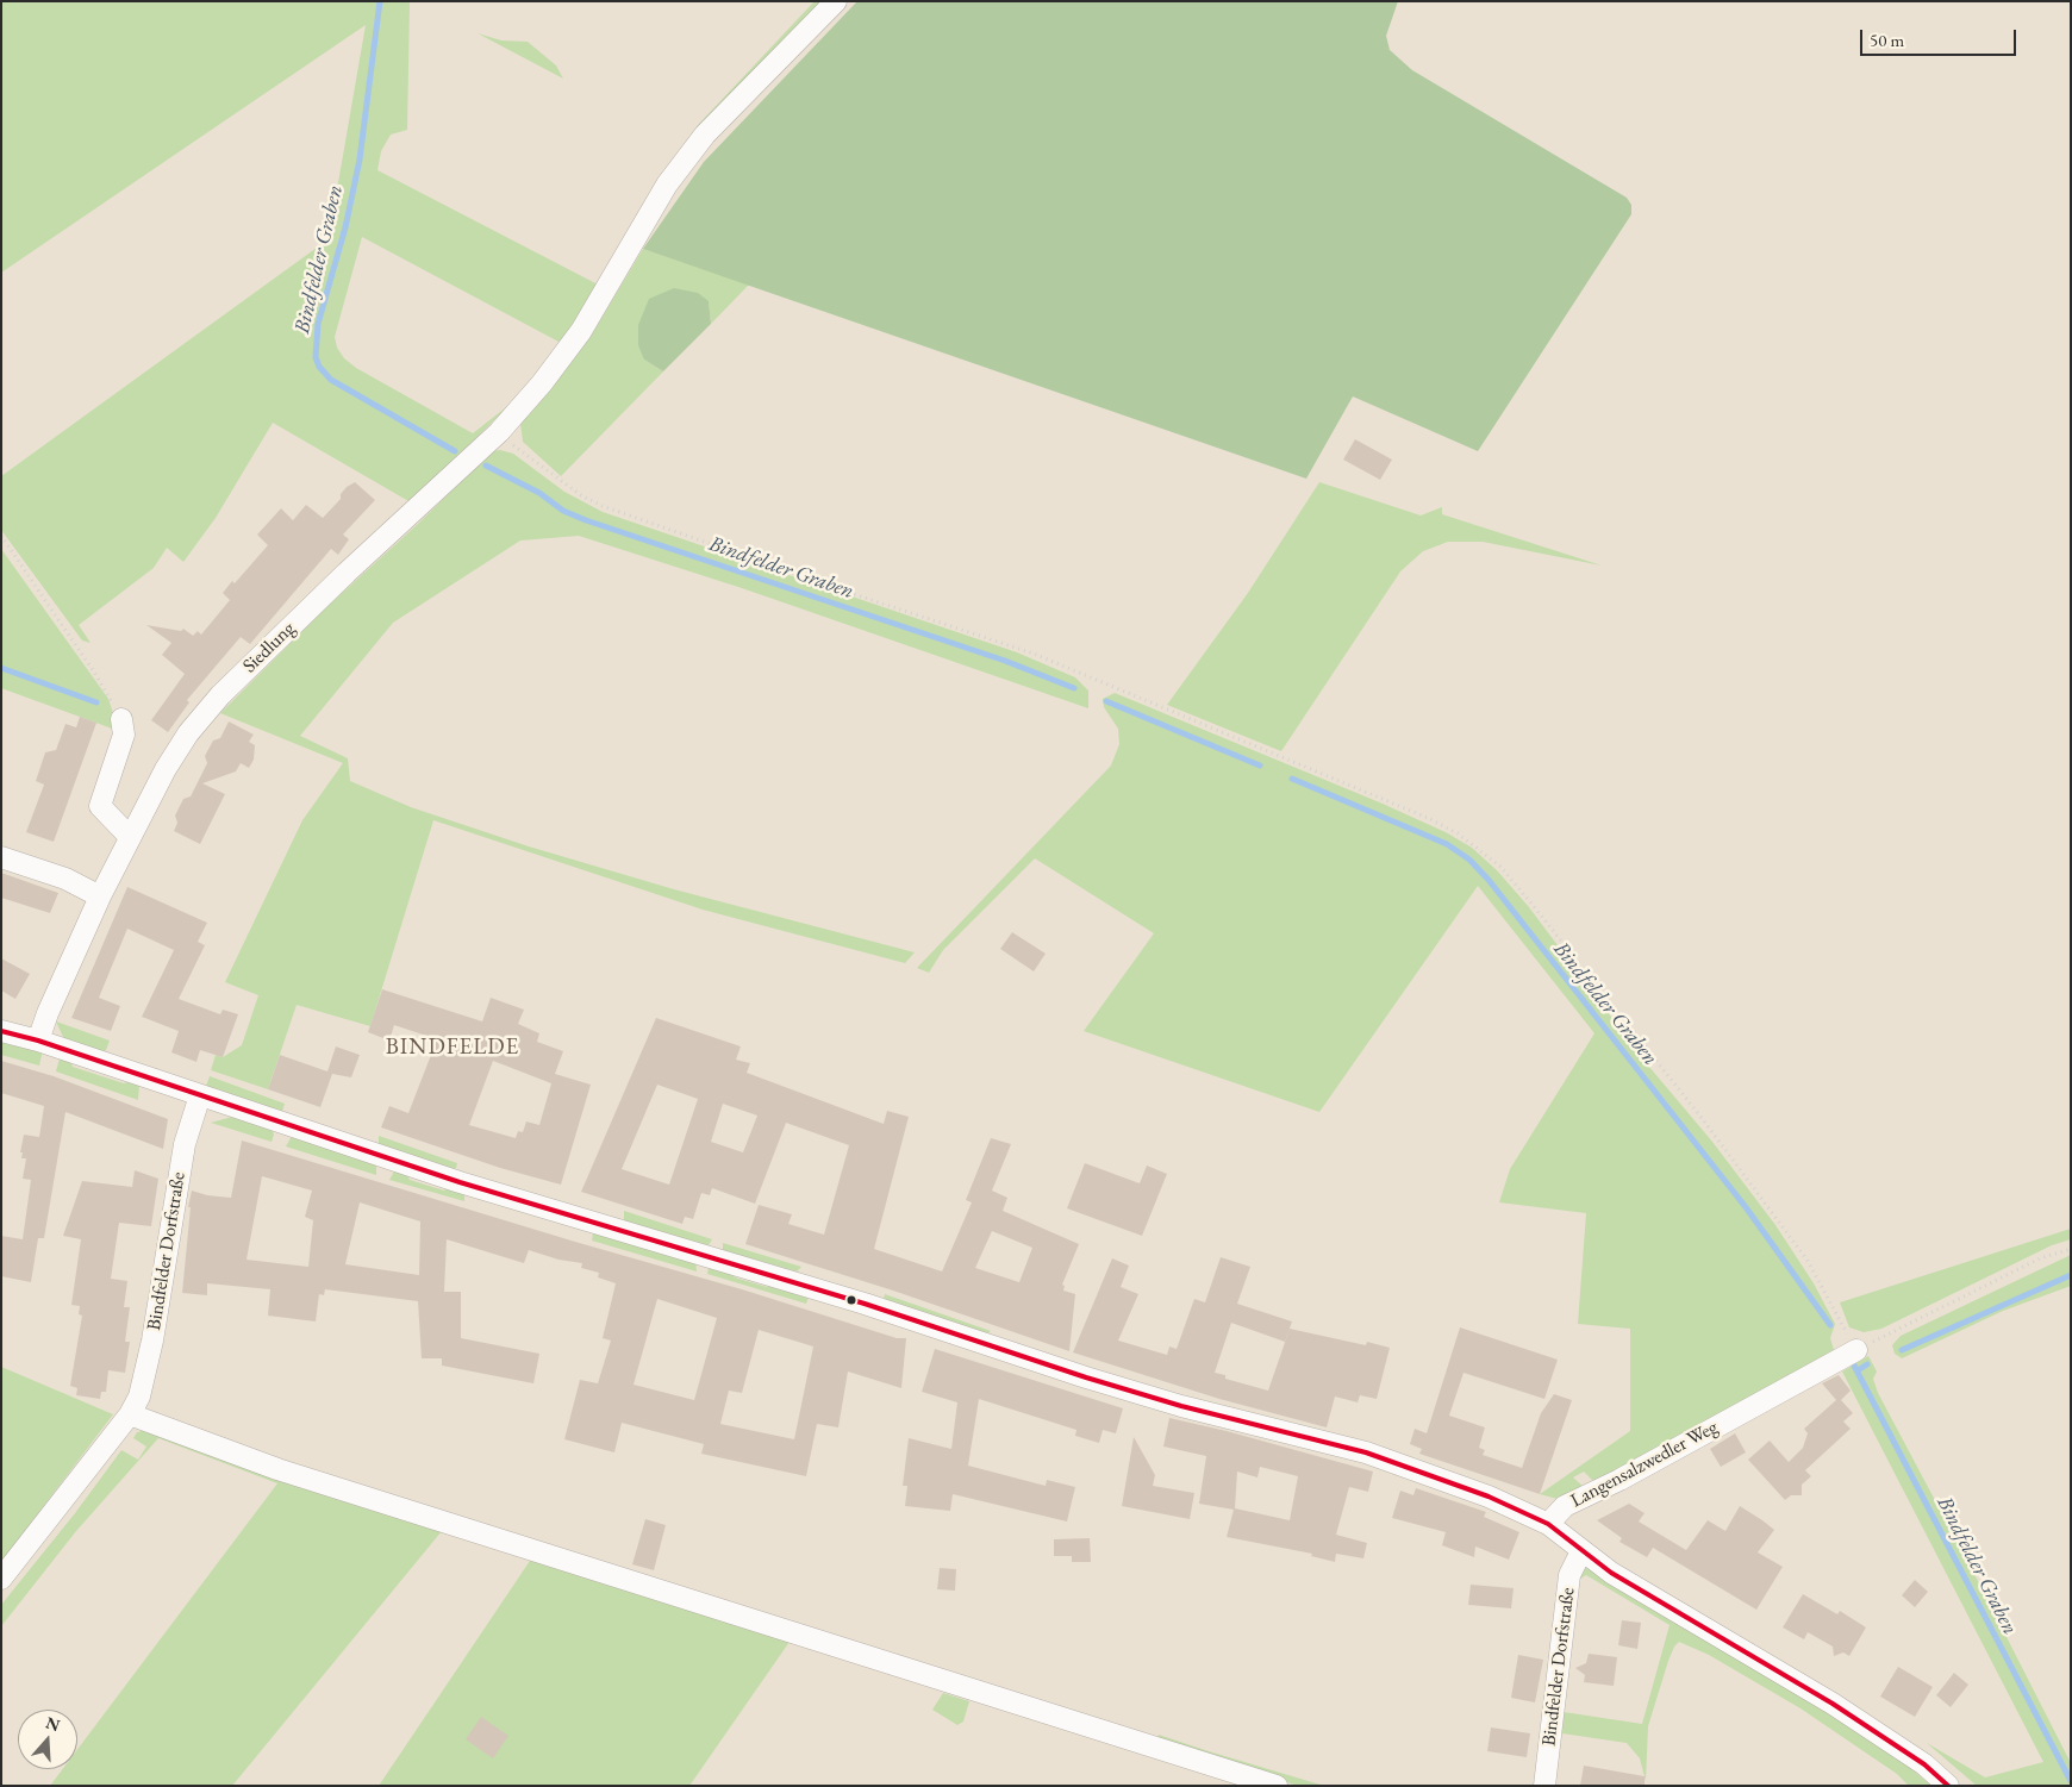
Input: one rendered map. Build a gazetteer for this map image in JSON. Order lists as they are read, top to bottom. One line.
{"streets":{"street":["Siedlung","Bindfelder Dorfstraße","Langensalzwedler Weg"]},"crossings":[["Bindfelder Dorfstraße","Langensalzwedler Weg"]],"districts":["BINDFELDE"],"water":["Bindfelder Graben"],"scale_bar":"50 m","north":"top"}
